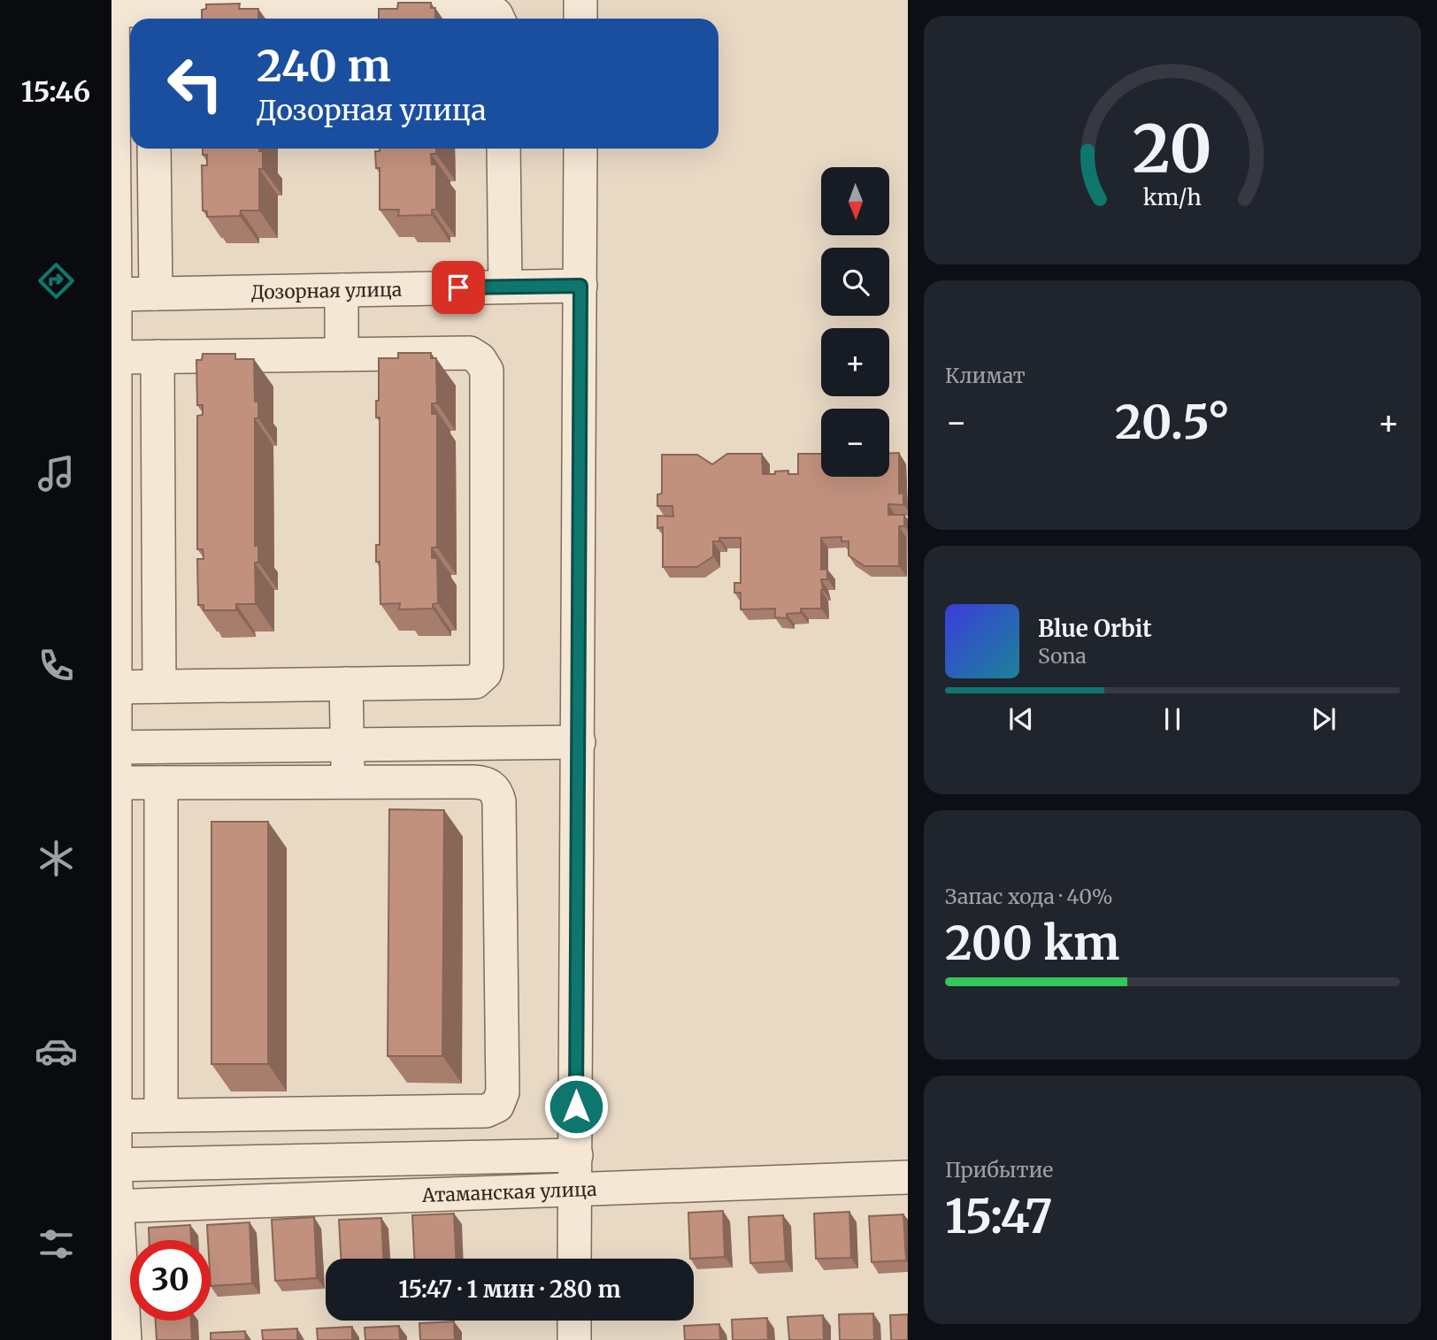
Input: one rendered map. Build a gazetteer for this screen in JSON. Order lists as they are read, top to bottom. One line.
{"streets":{"street":["Дозорная улица","Атаманская улица"]},"north":"bottom","page":{"tabs":"15:46","turn":["240 m","Дозорная улица"],"map_buttons":["+","−"],"tile":["Климат",["Запас хода · 40%","200 km"],["Прибытие","15:47"]],"heat":["−","20.5°","+"],"song":["Blue Orbit","Sona"],"limit":"30","trip":"15:47 · 1 мин · 280 m","gauge":["20","km/h"]}}
